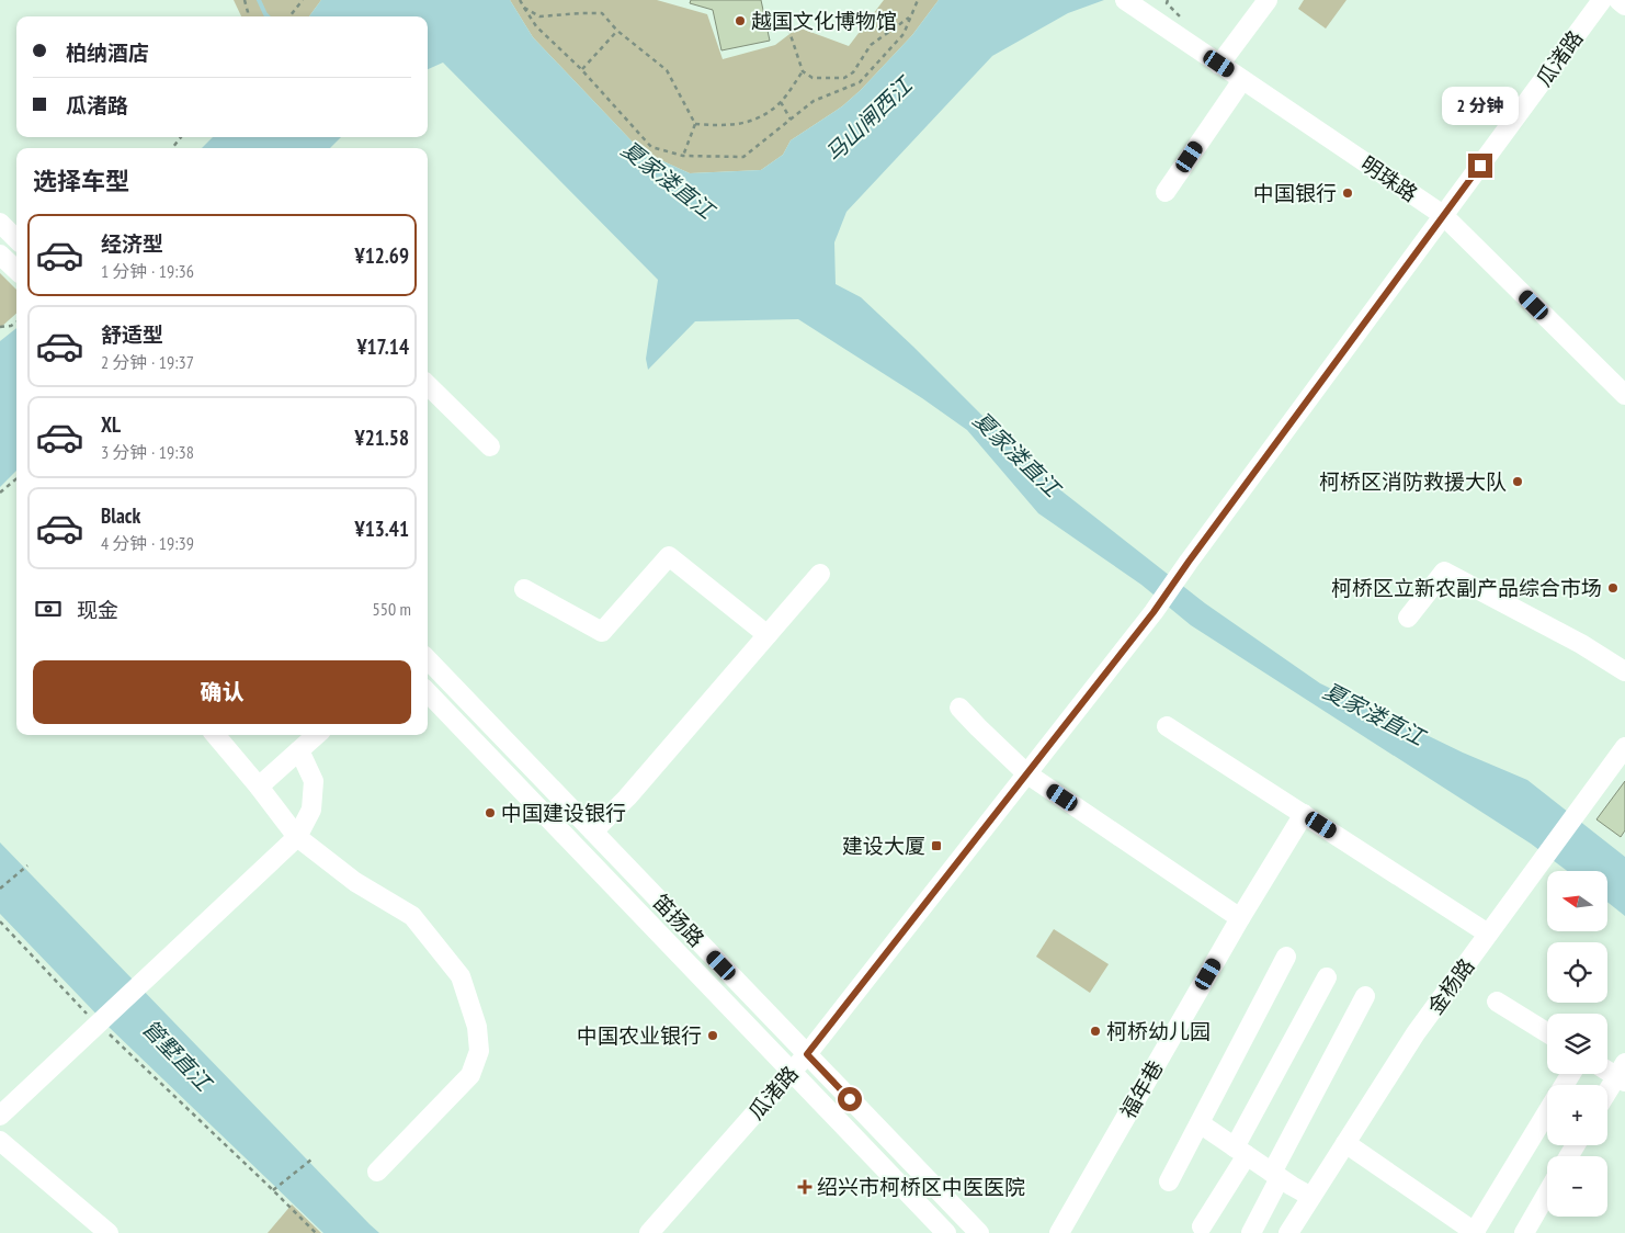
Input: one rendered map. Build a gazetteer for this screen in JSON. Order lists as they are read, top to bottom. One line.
{"streets":{"street":["瓜渚路","明珠路","笛扬路","金杨路","福年巷"]},"crossings":[["瓜渚路","明珠路"],["瓜渚路","笛扬路"]],"water":["马山闸西江","夏家溇直江","管墅直江"],"places":{"other":["越国文化博物馆","中国银行","柯桥区消防救援大队","柯桥区立新农副产品综合市场","中国建设银行","柯桥幼儿园","中国农业银行"],"transit":["建设大厦"],"health":["绍兴市柯桥区中医医院"]},"north":"left","page":{"banner":["柏纳酒店","瓜渚路"],"bubble":"2 分钟","heading":"选择车型","list":[{"name":"经济型","note":"1 分钟 · 19:36","value":"¥12.69"},{"name":"舒适型","note":"2 分钟 · 19:37","value":"¥17.14"},{"name":"XL","note":"3 分钟 · 19:38","value":"¥21.58"},{"name":"Black","note":"4 分钟 · 19:39","value":"¥13.41"}],"pay":["现金","550 m"],"buttons":"确认","map_buttons":["+","−"]}}
